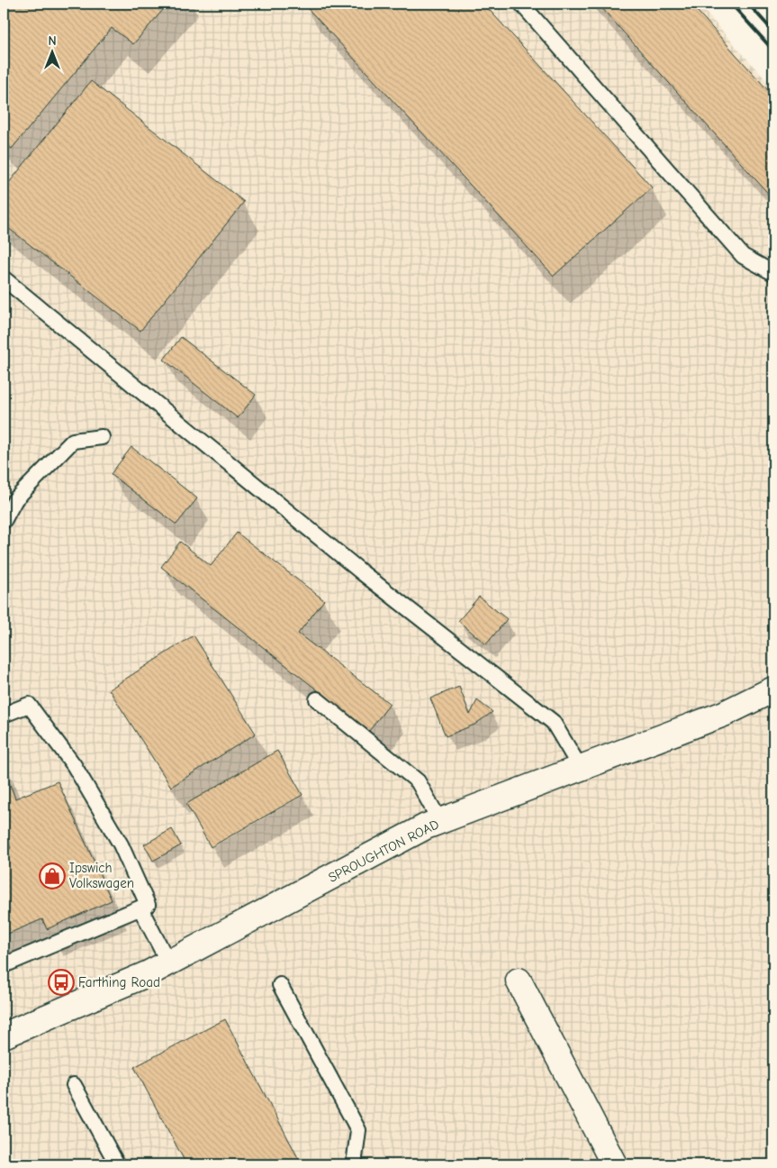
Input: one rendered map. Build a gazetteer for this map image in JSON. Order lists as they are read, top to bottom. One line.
{"streets":{"street":["SPROUGHTON ROAD"]},"places":{"shop":["Ipswich Volkswagen"],"bus stop":["Farthing Road"]},"north":"top"}
